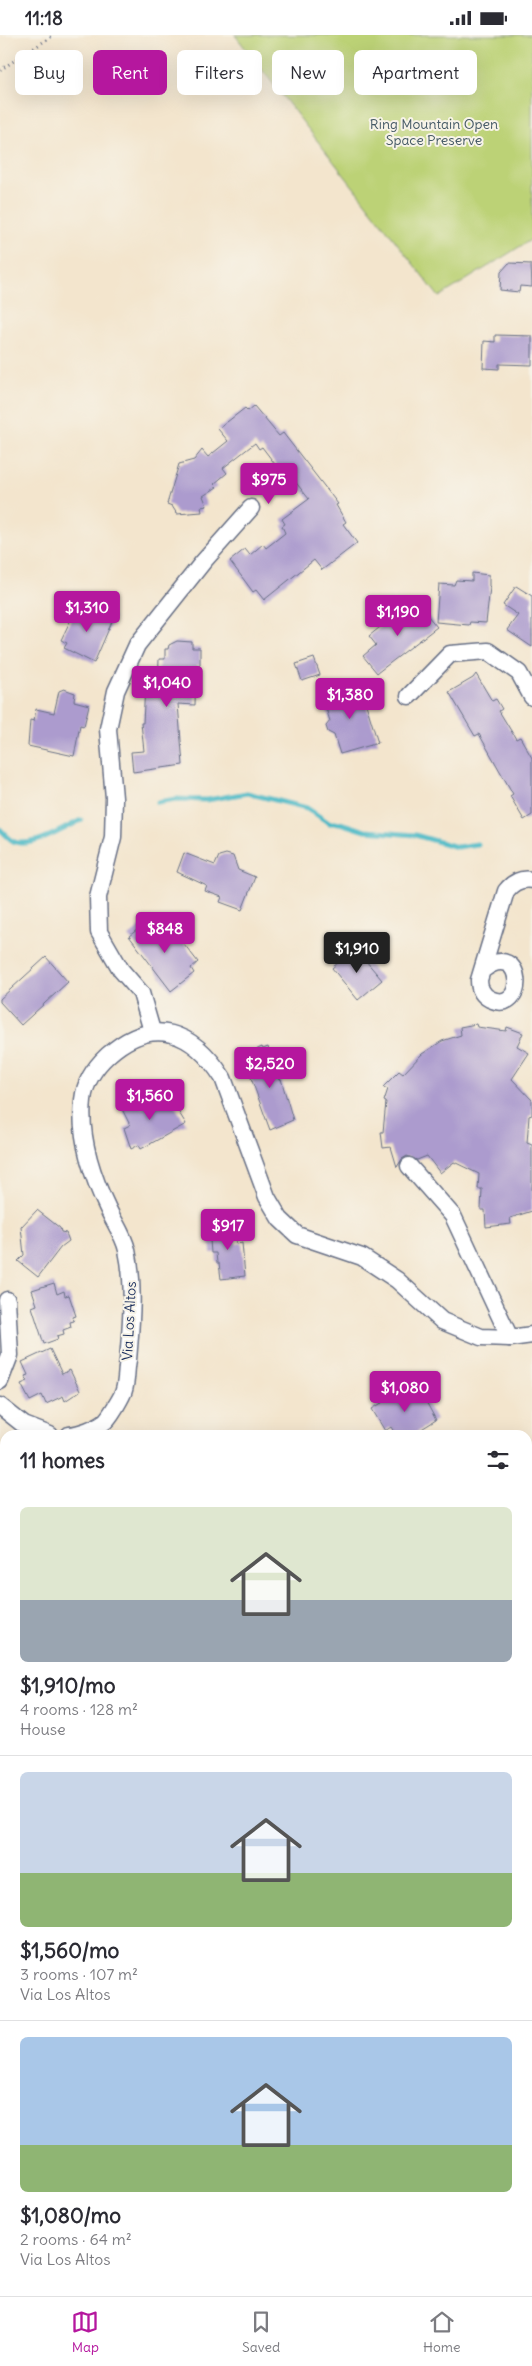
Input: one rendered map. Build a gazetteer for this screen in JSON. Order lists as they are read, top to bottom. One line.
{"streets":{"street":["Via Los Altos"]},"parks":["Ring Mountain Open Space Preserve"],"page":{"status":"11:18","chip":["Buy","Rent","Filters","New","Apartment"],"price":["$975","$1,310","$1,190","$1,040","$1,380","$848","$1,910","$2,520","$1,560","$917","$1,080"],"heading":"11 homes","list":[{"name":"$1,910/mo","note":"4 rooms · 128 m² · House"},{"name":"$1,560/mo","note":"3 rooms · 107 m² · Via Los Altos"},{"name":"$1,080/mo","note":"2 rooms · 64 m² · Via Los Altos"}],"tabs":["Map","Saved","Home"]}}
